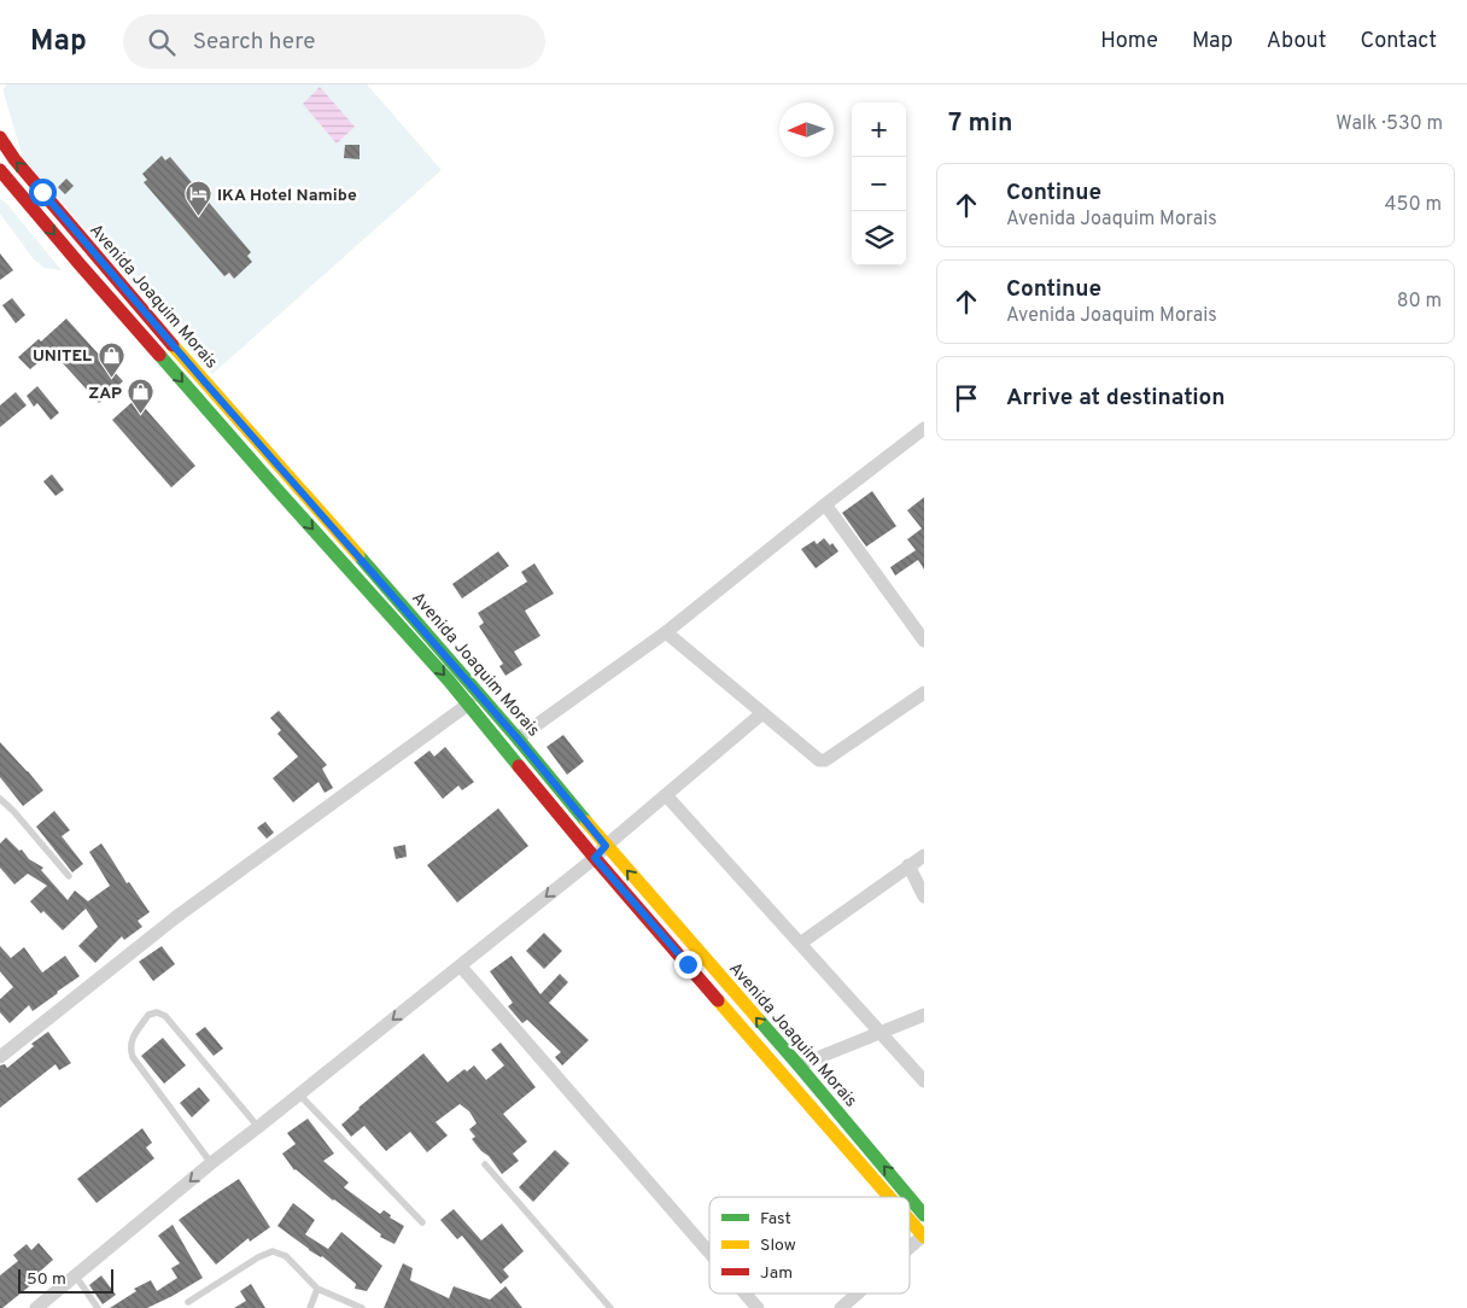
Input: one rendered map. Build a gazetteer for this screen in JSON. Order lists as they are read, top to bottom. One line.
{"streets":{"street":["Avenida Joaquim Morais"]},"places":{"hotel":["IKA Hotel Namibe"],"shop":["UNITEL","ZAP"]},"legend":["Fast","Slow","Jam"],"scale_bar":"50 m","north":"left","page":{"header":"Map","search":"Search here","nav":["Home","Map","About","Contact"],"heading":["7 min","Walk · 530 m"],"map_buttons":["+","−"],"list":[["Continue","Avenida Joaquim Morais","450 m"],["Continue","Avenida Joaquim Morais","80 m"],"Arrive at destination"],"scale":"50 m"}}
